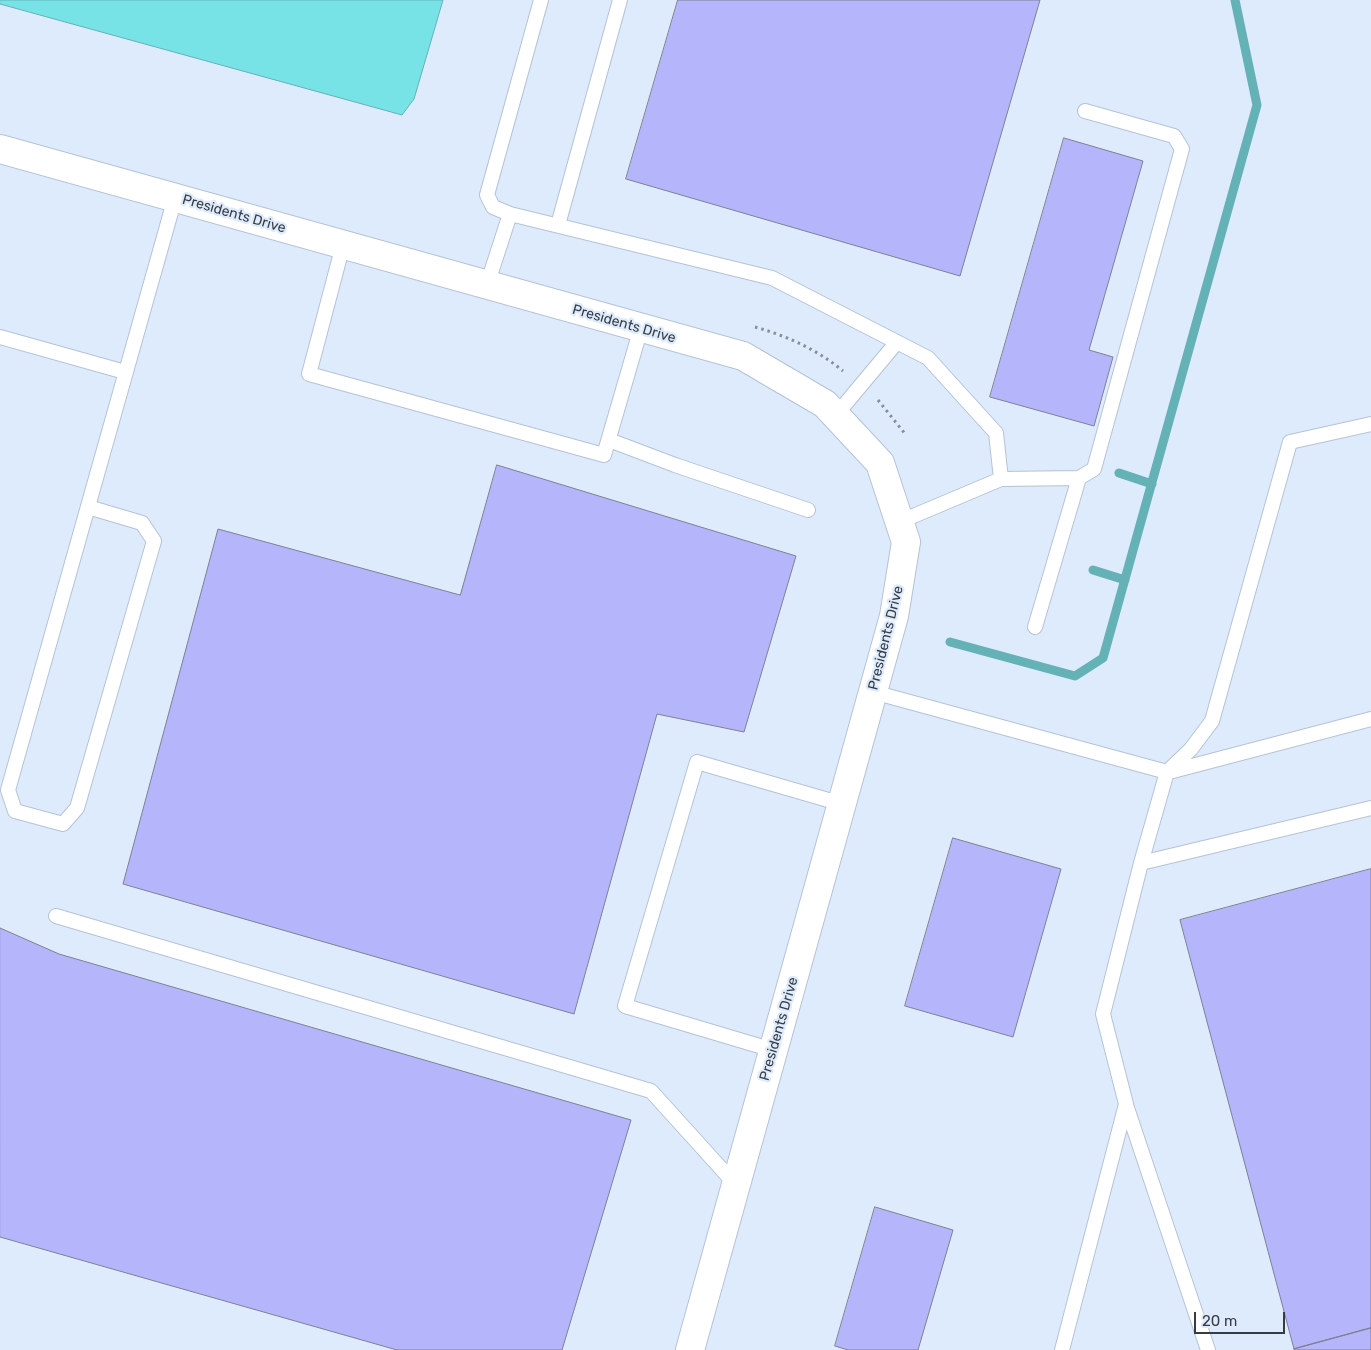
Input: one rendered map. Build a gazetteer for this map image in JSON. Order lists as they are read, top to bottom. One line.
{"streets":{"street":["Presidents Drive"]},"scale_bar":"20 m"}
